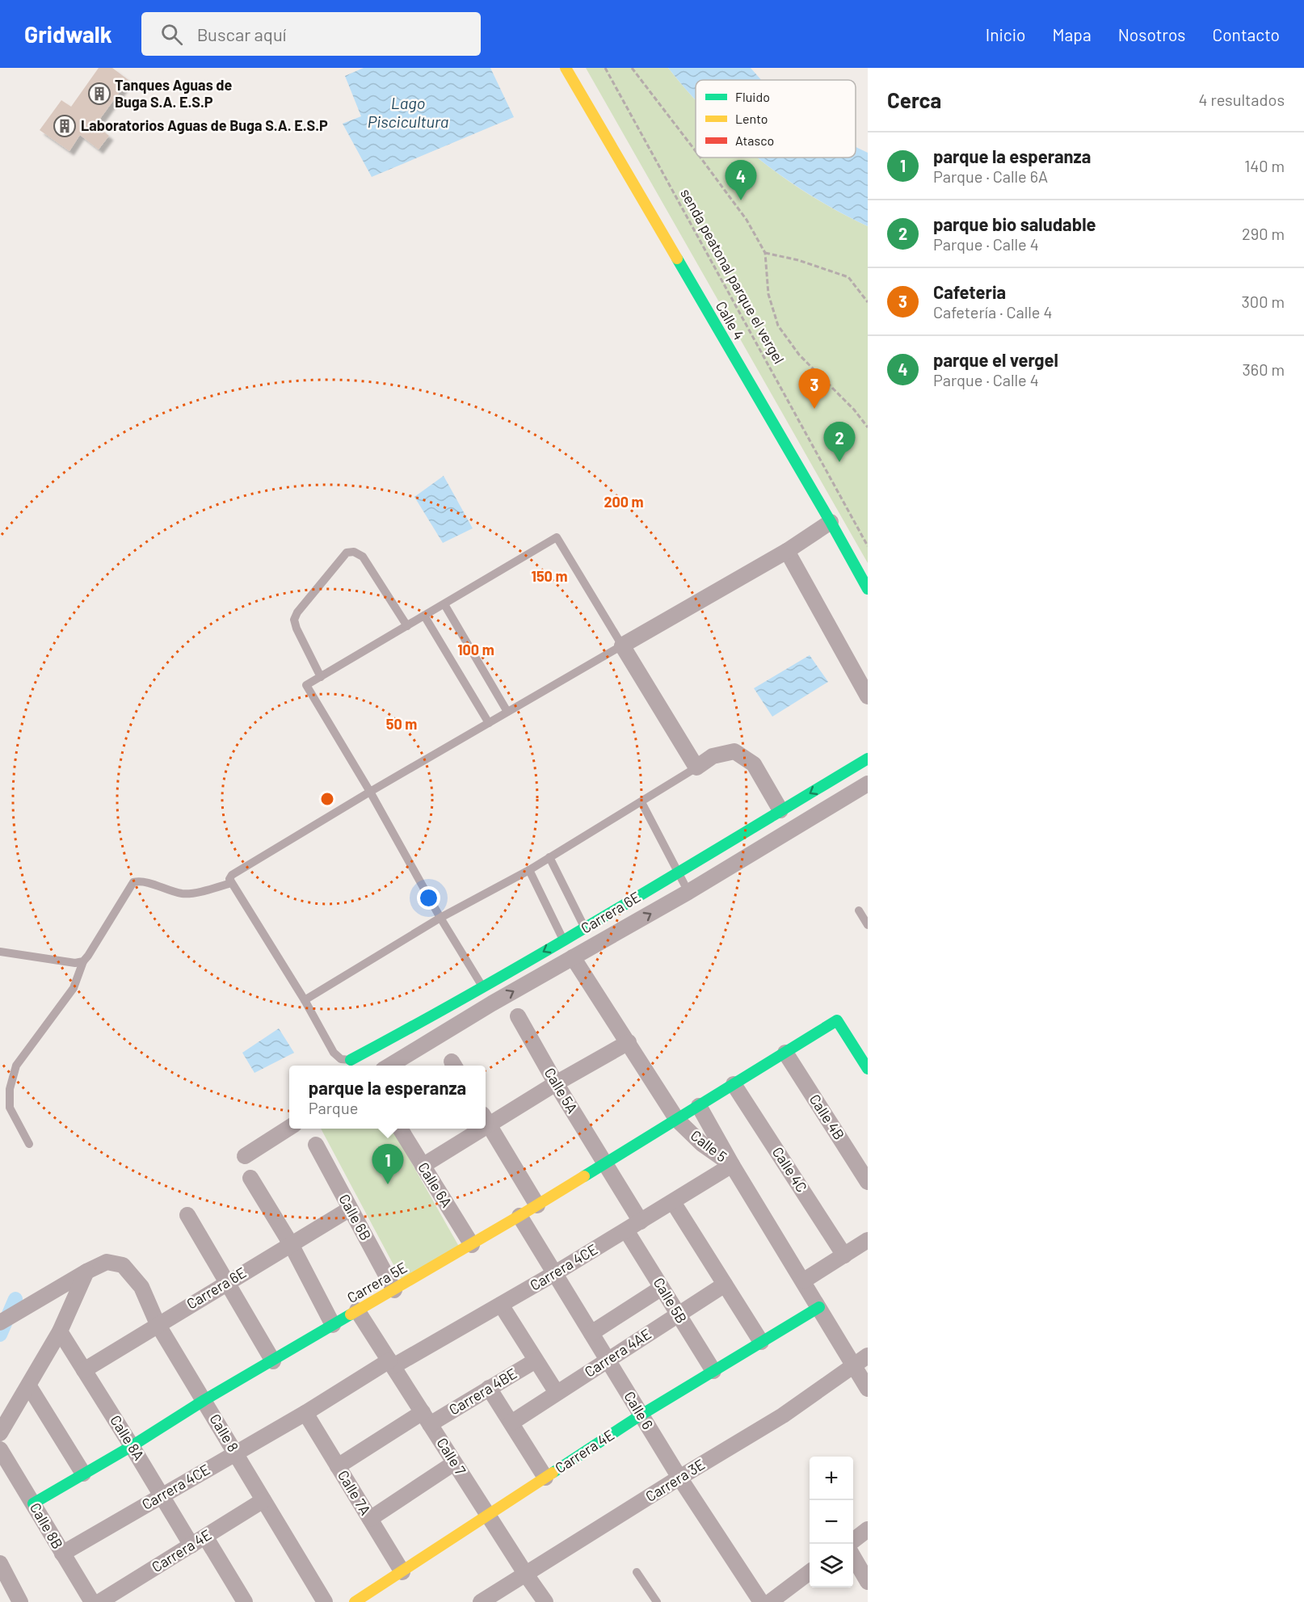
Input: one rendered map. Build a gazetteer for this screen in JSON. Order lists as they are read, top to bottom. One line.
{"streets":{"street":["Calle 4","Carrera 6E","Calle 5A","Calle 4B","Calle 5","Calle 4C","Calle 6A","Calle 6B","Carrera 4CE","Carrera 5E","Calle 5B","Carrera 4AE","Carrera 4BE","Calle 6","Calle 8","Calle 8A","Carrera 4E","Calle 7","Carrera 3E","Calle 7A","Calle 8B"],"path":["senda peatonal parque el vergel"]},"crossings":[["Carrera 6E","Calle 5"],["Carrera 6E","Calle 6B"],["Carrera 6E","Calle 8"],["Carrera 6E","Calle 8A"],["Calle 5A","Carrera 4CE"],["Calle 5A","Carrera 5E"],["Calle 4B","Carrera 5E"],["Calle 5","Carrera 4CE"],["Calle 5","Carrera 5E"],["Calle 5","Carrera 4E"],["Calle 5","Carrera 3E"],["Calle 4C","Carrera 5E"],["Calle 6A","Carrera 5E"],["Calle 6B","Carrera 5E"],["Carrera 4CE","Calle 5B"],["Carrera 4CE","Calle 6"],["Carrera 4CE","Calle 8"],["Carrera 4CE","Calle 8A"],["Carrera 4CE","Calle 7"],["Carrera 4CE","Calle 7A"],["Carrera 4CE","Calle 8B"],["Carrera 5E","Calle 6"],["Carrera 5E","Calle 8"],["Carrera 5E","Calle 8A"],["Carrera 5E","Calle 7"],["Carrera 5E","Calle 8B"],["Calle 5B","Carrera 4AE"],["Calle 5B","Carrera 4E"],["Carrera 4AE","Calle 6"],["Carrera 4BE","Calle 7"],["Carrera 4BE","Calle 7A"],["Calle 6","Carrera 4E"],["Calle 6","Carrera 3E"],["Calle 8","Carrera 4E"],["Calle 8A","Carrera 4E"],["Carrera 4E","Calle 7"],["Carrera 4E","Calle 7A"],["Calle 7","Carrera 3E"]],"water":["Lago Piscicultura"],"places":{"building":["Tanques Aguas de Buga S.A. E.S.P","Laboratorios Aguas de Buga S.A. E.S.P"]},"legend":["Fluido","Lento","Atasco"],"page":{"header":"Gridwalk","search":"Buscar aquí","nav":["Inicio","Mapa","Nosotros","Contacto"],"heading":["Cerca","4 resultados"],"list":[{"mark":"1","name":"parque la esperanza","note":"Parque · Calle 6A","value":"140 m"},{"mark":"2","name":"parque bio saludable","note":"Parque · Calle 4","value":"290 m"},{"mark":"3","name":"Cafeteria","note":"Cafetería · Calle 4","value":"300 m"},{"mark":"4","name":"parque el vergel","note":"Parque · Calle 4","value":"360 m"}],"pins":["4","3","2","1"],"popup":["parque la esperanza","Parque"],"map_buttons":["+","−"]},"rings":["200 m","150 m","100 m","50 m"]}
